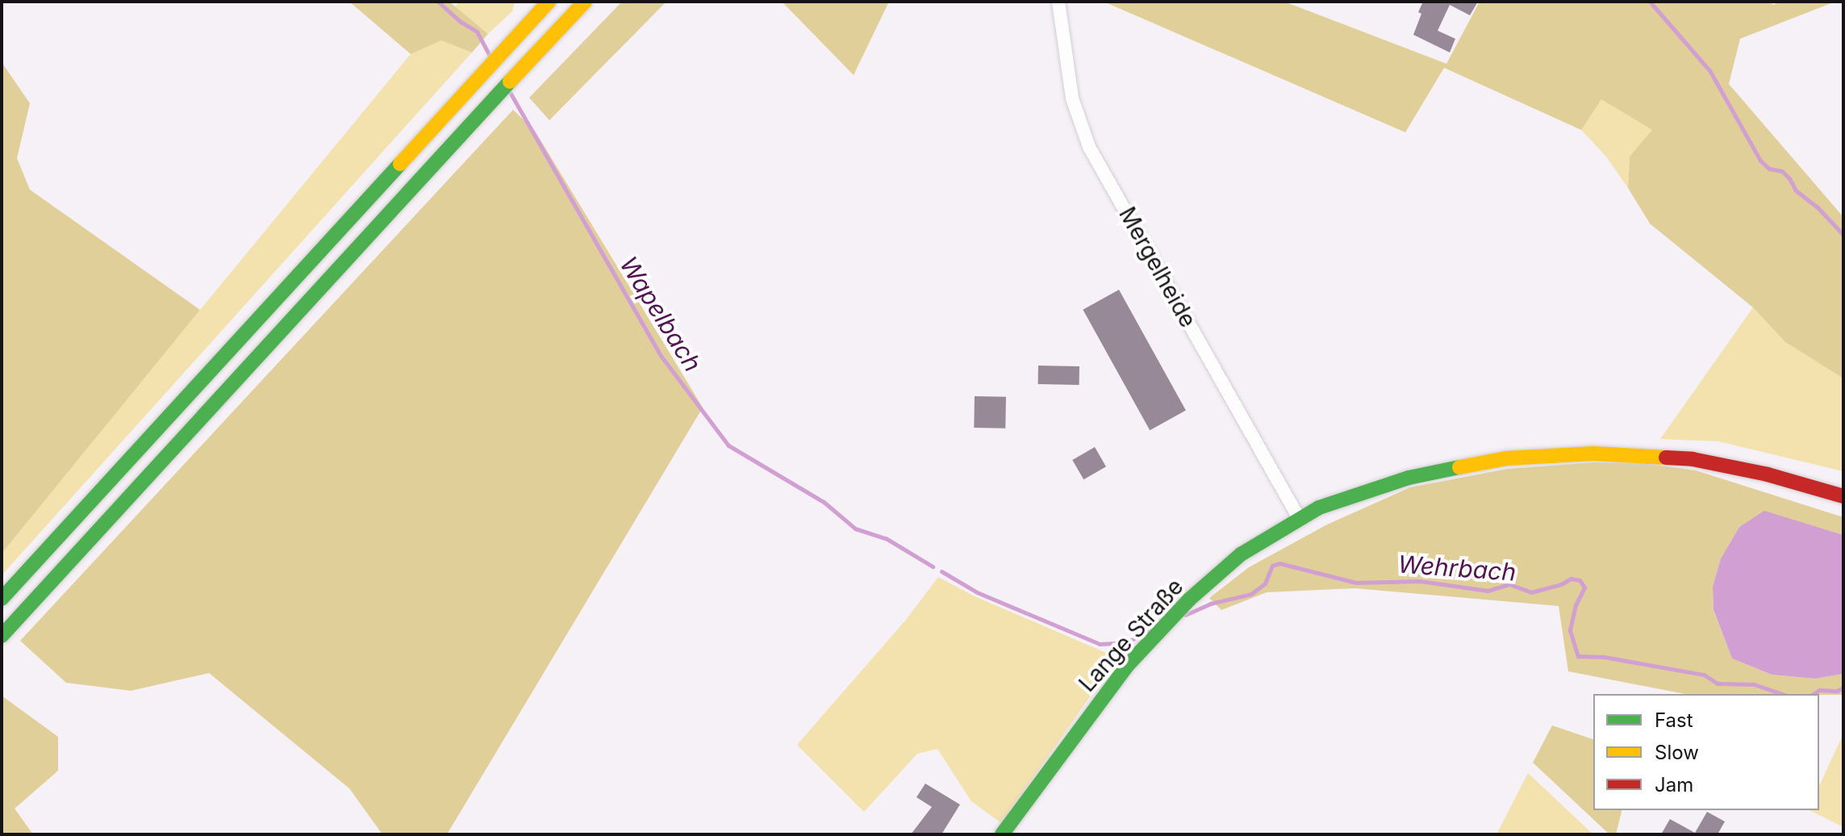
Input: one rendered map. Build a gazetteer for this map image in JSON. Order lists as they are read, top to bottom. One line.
{"streets":{"main road":["Lange Straße"],"street":["Mergelheide"]},"crossings":[["Mergelheide","Lange Straße"]],"water":["Wapelbach","Wehrbach"],"legend":["Fast","Slow","Jam"]}
